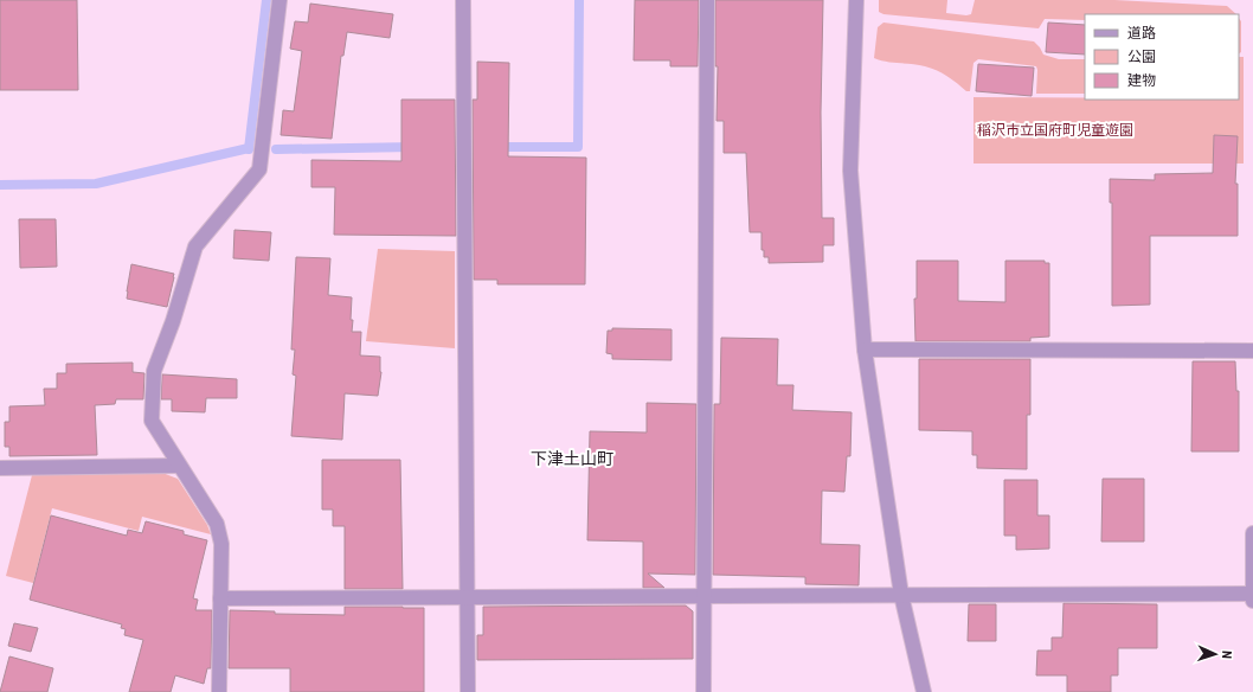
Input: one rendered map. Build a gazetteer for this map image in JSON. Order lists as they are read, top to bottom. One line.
{"districts":["下津土山町"],"parks":["稲沢市立国府町児童遊園"],"legend":["道路","公園","建物"],"north":"right"}
